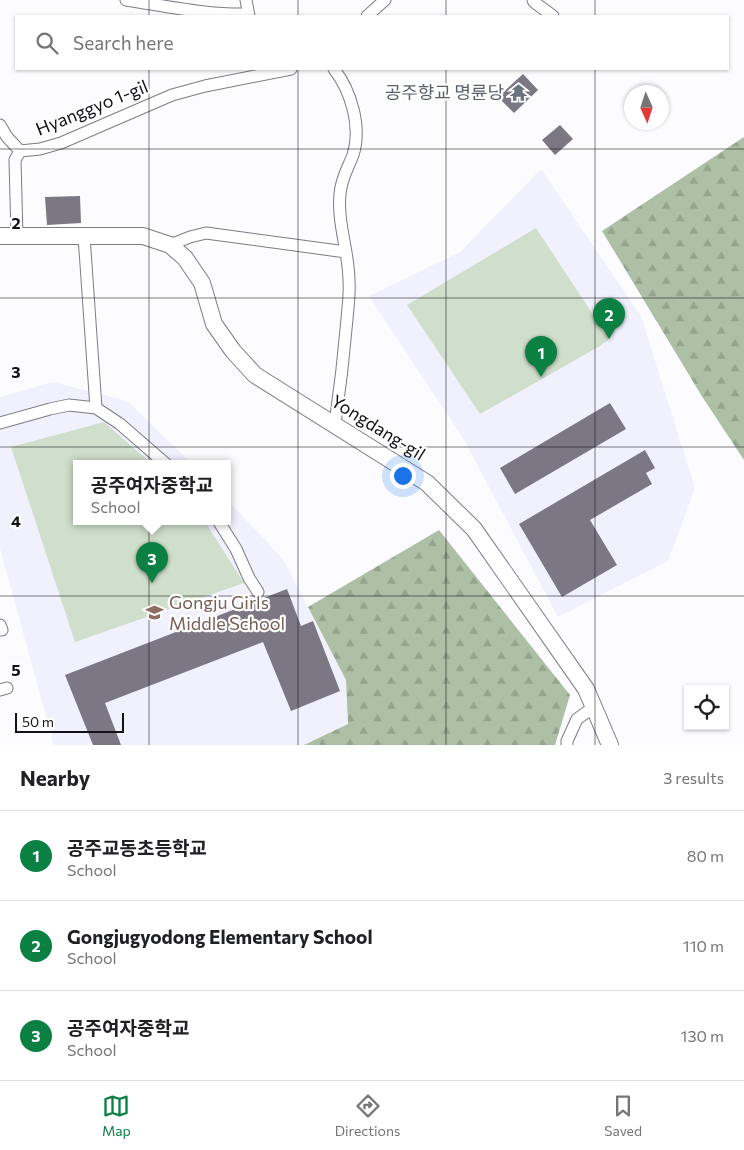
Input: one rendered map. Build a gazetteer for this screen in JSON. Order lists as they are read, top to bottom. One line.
{"streets":{"street":["Hyanggyo 1-gil","Yongdang-gil"]},"crossings":[["Hyanggyo 1-gil","Yongdang-gil"]],"places":{"temple":["공주향교 명륜당"],"school or university":["Gongju Girls Middle School"]},"scale_bar":"50 m","north":"bottom","page":{"search":"Search here","pins":["2","1","3"],"popup":["공주여자중학교","School"],"scale":"50 m","heading":["Nearby","3 results"],"list":[{"mark":"1","name":"공주교동초등학교","note":"School","value":"80 m"},{"mark":"2","name":"Gongjugyodong Elementary School","note":"School","value":"110 m"},{"mark":"3","name":"공주여자중학교","note":"School","value":"130 m"}],"nav":["Map","Directions","Saved"]},"grid":{"rows":["2","3","4","5"]}}
